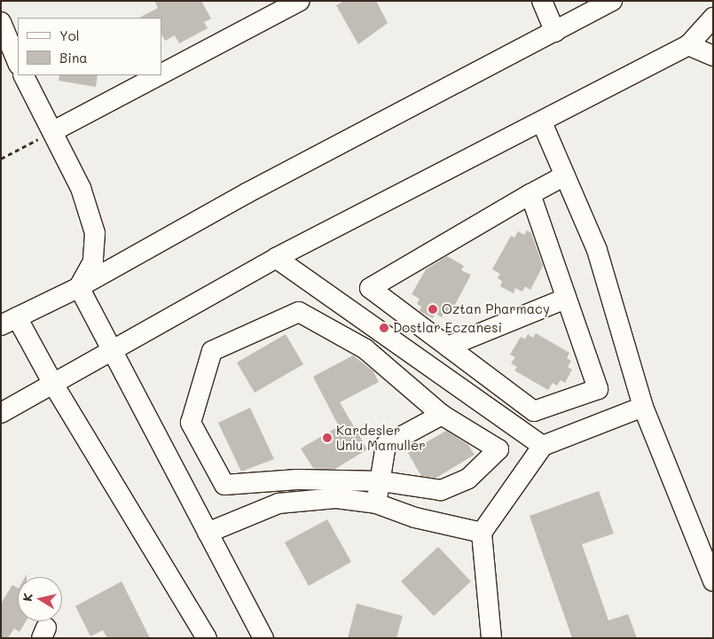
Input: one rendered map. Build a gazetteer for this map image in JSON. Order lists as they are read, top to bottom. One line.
{"places":["Oztan Pharmacy","Dostlar Eczanesi","Kardesler Unlu Mamuller"],"legend":["Yol","Bina"],"north":"left"}
